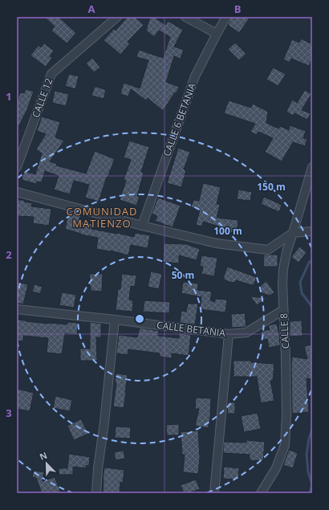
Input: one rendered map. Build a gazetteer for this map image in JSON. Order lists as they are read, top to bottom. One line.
{"streets":{"street":["CALLE 12","CALLE 6 BETANIA","CALLE BETANIA","CALLE 8"]},"crossings":[["CALLE BETANIA","CALLE 8"]],"districts":["COMUNIDAD MATIENZO"],"north":"top left","grid":{"columns":["A","B"],"rows":["1","2","3"]},"rings":["150 m","100 m","50 m"]}
